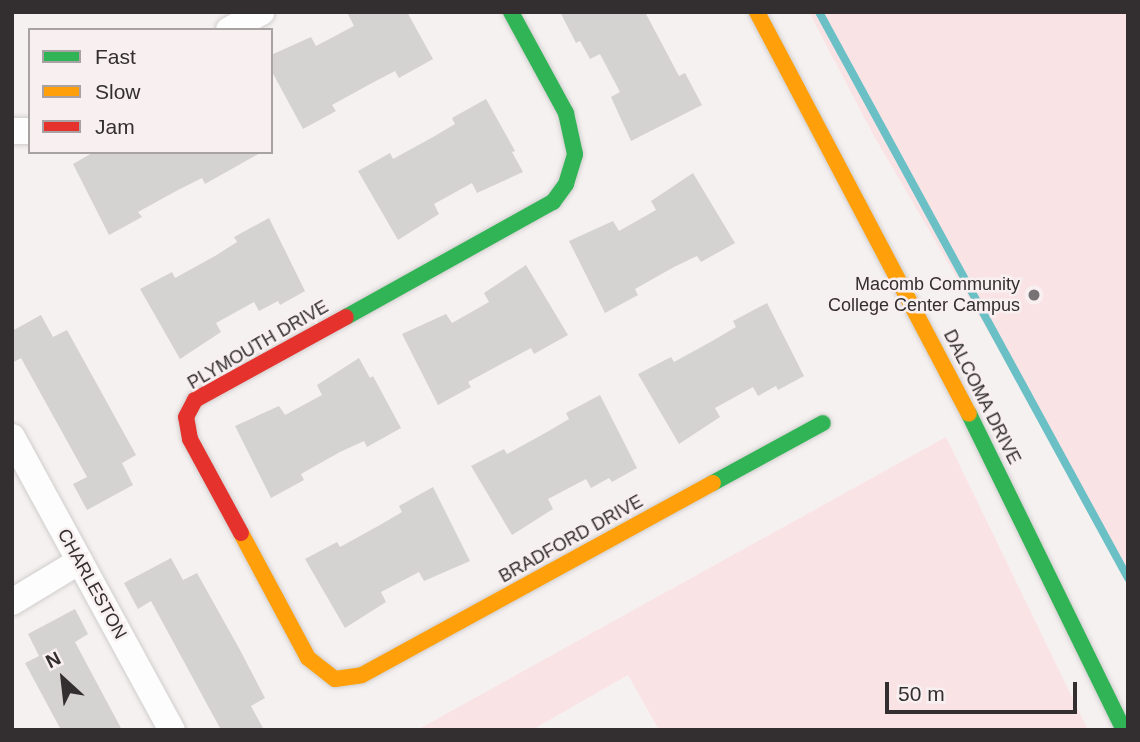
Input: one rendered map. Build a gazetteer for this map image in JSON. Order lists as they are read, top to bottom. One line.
{"streets":{"street":["PLYMOUTH DRIVE","DALCOMA DRIVE","BRADFORD DRIVE","CHARLESTON"]},"crossings":[["PLYMOUTH DRIVE","BRADFORD DRIVE"]],"places":["Macomb Community College Center Campus"],"legend":["Fast","Slow","Jam"],"scale_bar":"50 m","north":"top left"}
